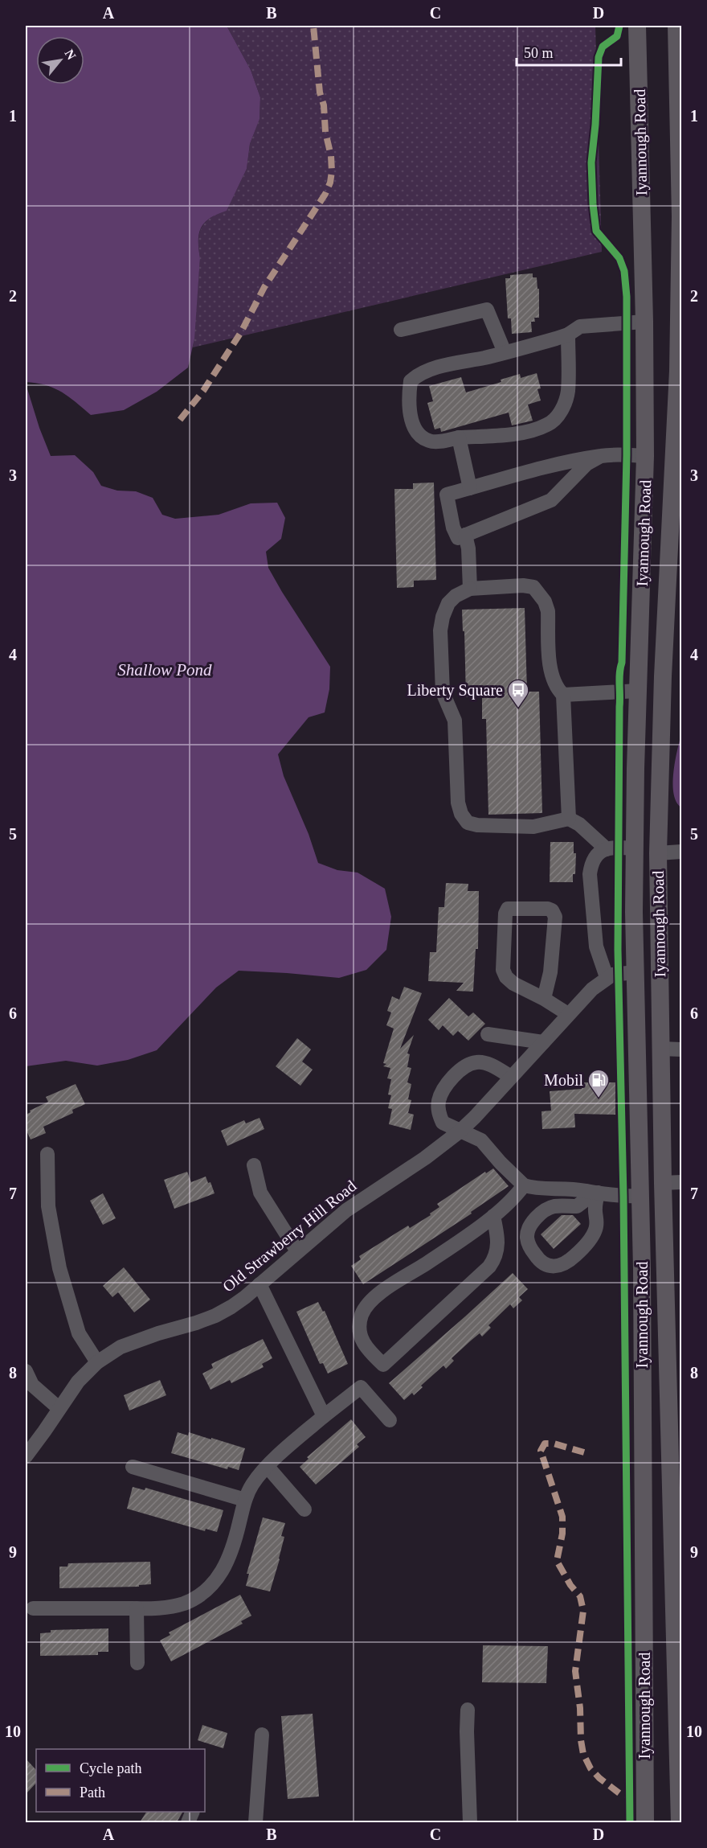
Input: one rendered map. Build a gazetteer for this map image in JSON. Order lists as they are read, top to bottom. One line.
{"streets":{"main road":["Iyannough Road"],"street":["Old Strawberry Hill Road"]},"crossings":[["Iyannough Road","Old Strawberry Hill Road"]],"water":["Shallow Pond"],"places":{"bus stop":["Liberty Square"],"fuel station":["Mobil"]},"legend":["Cycle path","Path"],"scale_bar":"50 m","north":"top right","grid":{"columns":["A","B","C","D"],"rows":["1","2","3","4","5","6","7","8","9","10"]}}
